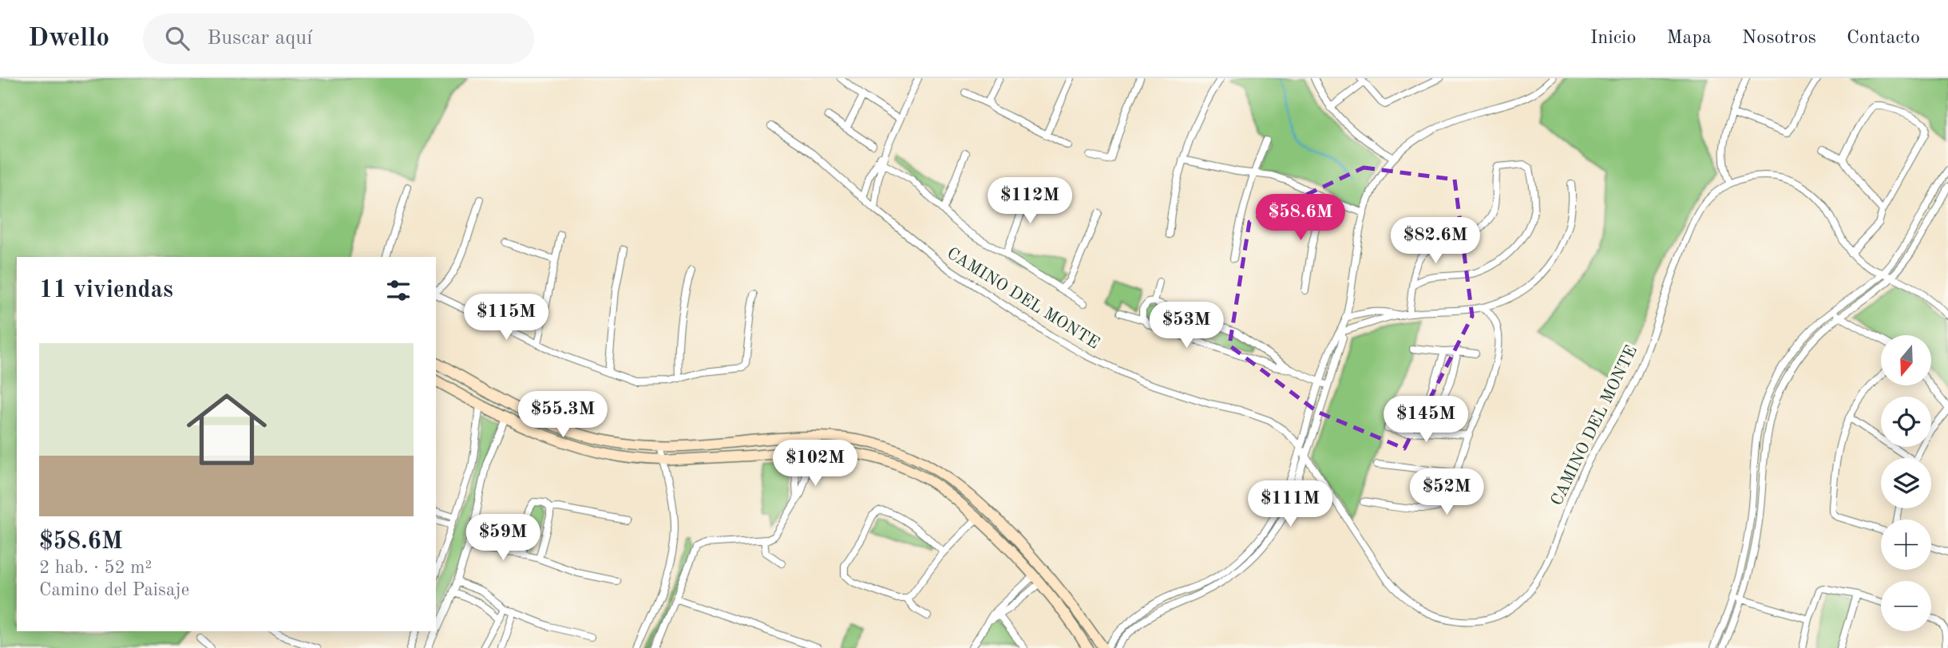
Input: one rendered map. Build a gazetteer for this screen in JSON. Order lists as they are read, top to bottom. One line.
{"streets":{"street":["CAMINO DEL MONTE"]},"north":"bottom","page":{"header":"Dwello","search":"Buscar aquí","nav":["Inicio","Mapa","Nosotros","Contacto"],"price":["$112M","$58.6M","$82.6M","$115M","$53M","$55.3M","$145M","$102M","$52M","$111M","$59M"],"heading":"11 viviendas","list":[{"name":"$58.6M","note":"2 hab. · 52 m² · Camino del Paisaje"}],"map_buttons":["+","−"]}}
